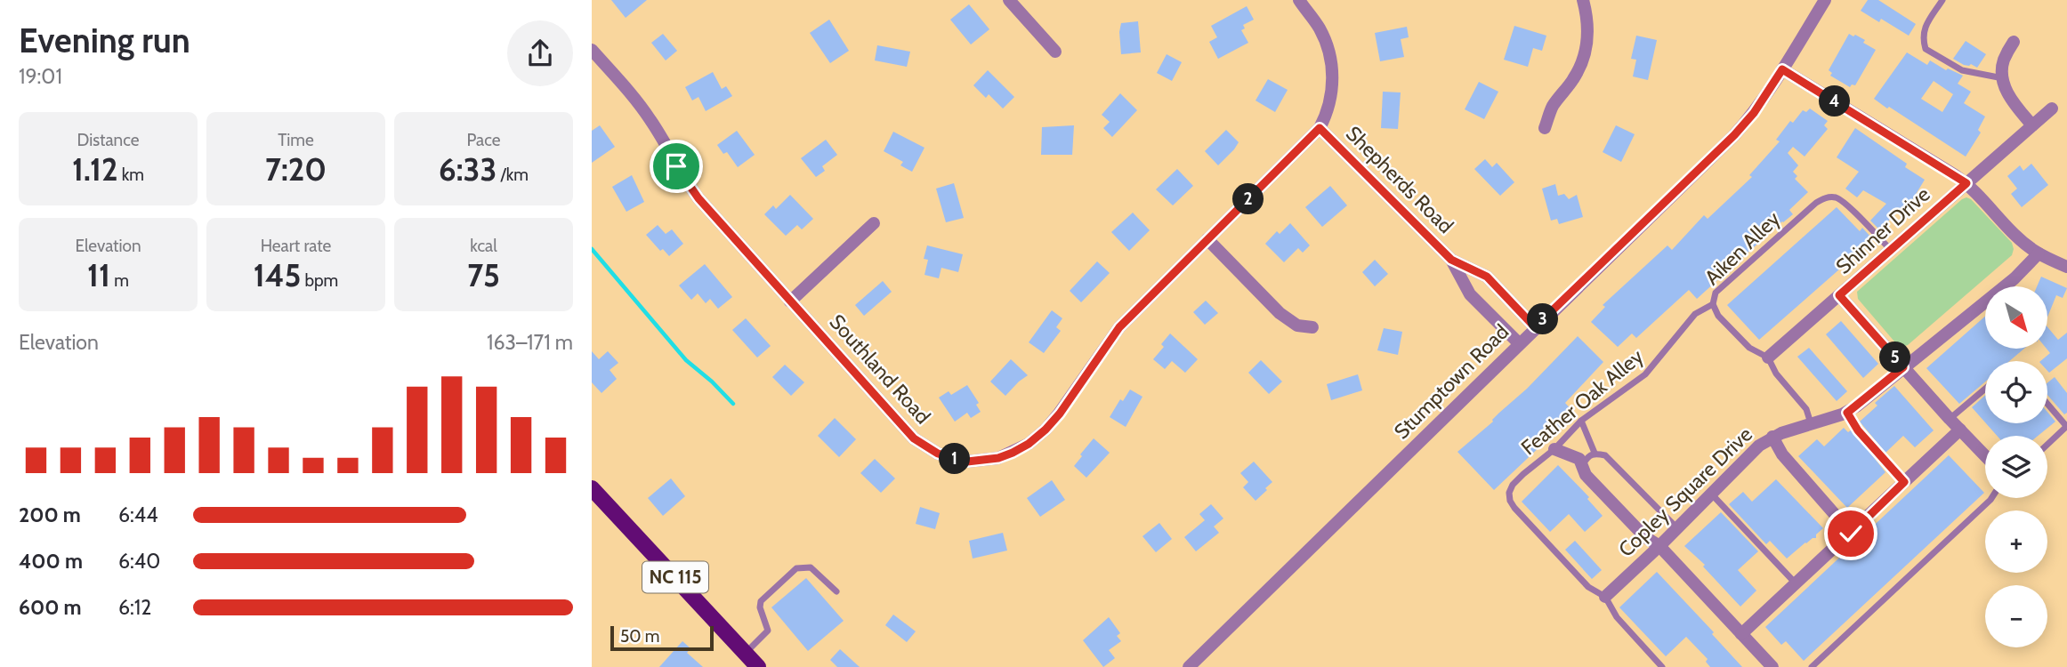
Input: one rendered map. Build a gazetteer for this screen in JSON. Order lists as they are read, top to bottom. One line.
{"streets":{"main road":["NC 115"],"street":["Shepherds Road","Shinner Drive","Southland Road","Stumptown Road","Copley Square Drive"],"lane":["Aiken Alley","Feather Oak Alley"]},"crossings":[["Shepherds Road","Southland Road"],["Shepherds Road","Stumptown Road"],["Shinner Drive","Aiken Alley"],["Aiken Alley","Feather Oak Alley"],["Aiken Alley","Copley Square Drive"],["Feather Oak Alley","Copley Square Drive"]],"scale_bar":"50 m","north":"bottom right","page":{"heading":["Evening run","19:01"],"pins":["4","2","3","5","1"],"stats":[["Distance","1.12 km"],["Time","7:20"],["Pace","6:33 /km"],["Elevation","11 m"],["Heart rate","145 bpm"],["kcal","75"]],"map_buttons":["+","−"],"chart":["Elevation","163–171 m"],"list":[{"name":"200 m","note":"6:44"},{"name":"400 m","note":"6:40"},{"name":"600 m","note":"6:12"}],"scale":"50 m"}}
